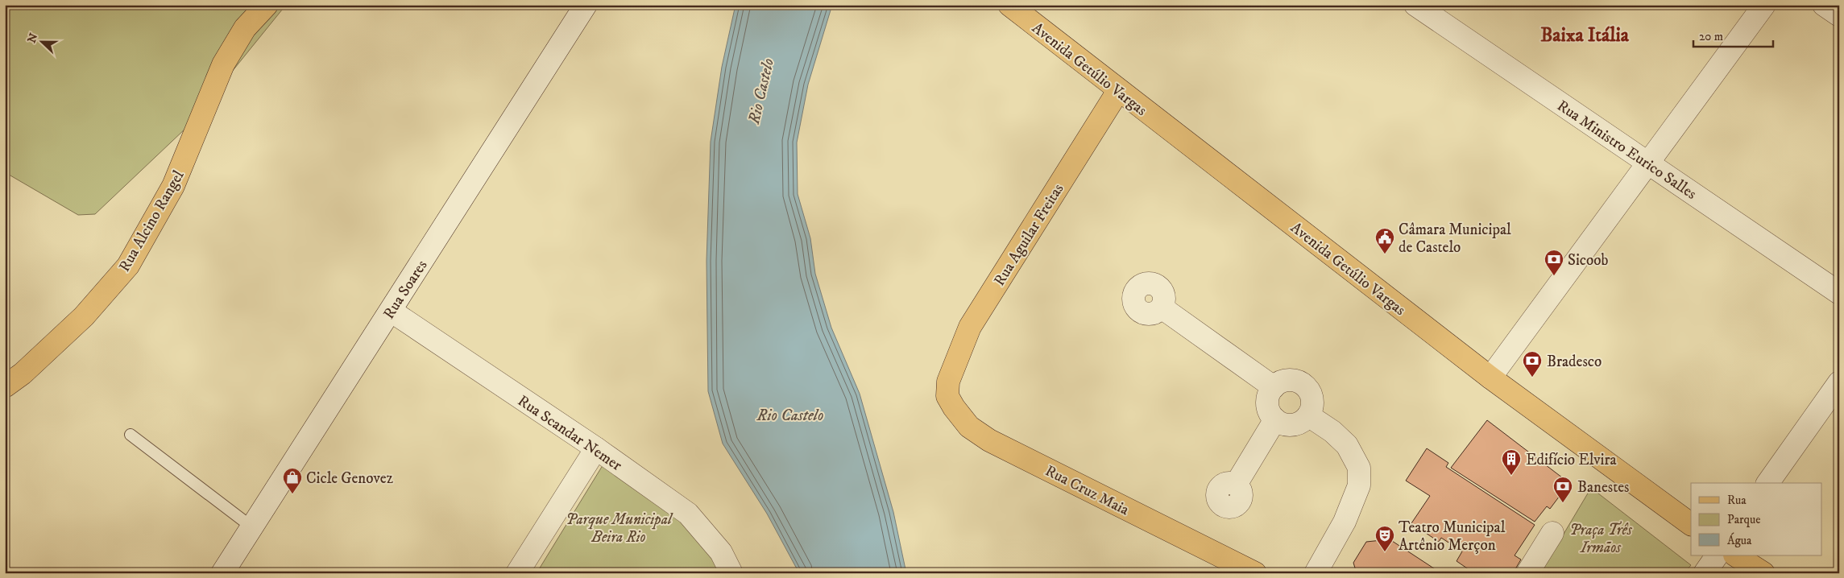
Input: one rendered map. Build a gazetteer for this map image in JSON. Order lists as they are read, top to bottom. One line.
{"streets":{"main road":["Avenida Getúlio Vargas","Rua Alcino Rangel","Rua Aguilar Freitas","Rua Cruz Maia"],"street":["Rua Ministro Eurico Salles","Rua Soares","Rua Scandar Nemer"]},"crossings":[["Avenida Getúlio Vargas","Rua Aguilar Freitas"],["Rua Aguilar Freitas","Rua Cruz Maia"],["Rua Soares","Rua Scandar Nemer"]],"districts":["Baixa Itália"],"water":["Rio Castelo"],"parks":["Parque Municipal Beira Rio","Praça Três Irmãos"],"places":{"public building":["Câmara Municipal de Castelo"],"bank":["Sicoob","Bradesco","Banestes"],"building":["Edifício Elvira"],"shop":["Cicle Genovez"],"theatre":["Teatro Municipal Artênio Merçon"]},"legend":["Rua","Parque","Água"],"scale_bar":"20 m","north":"left"}
